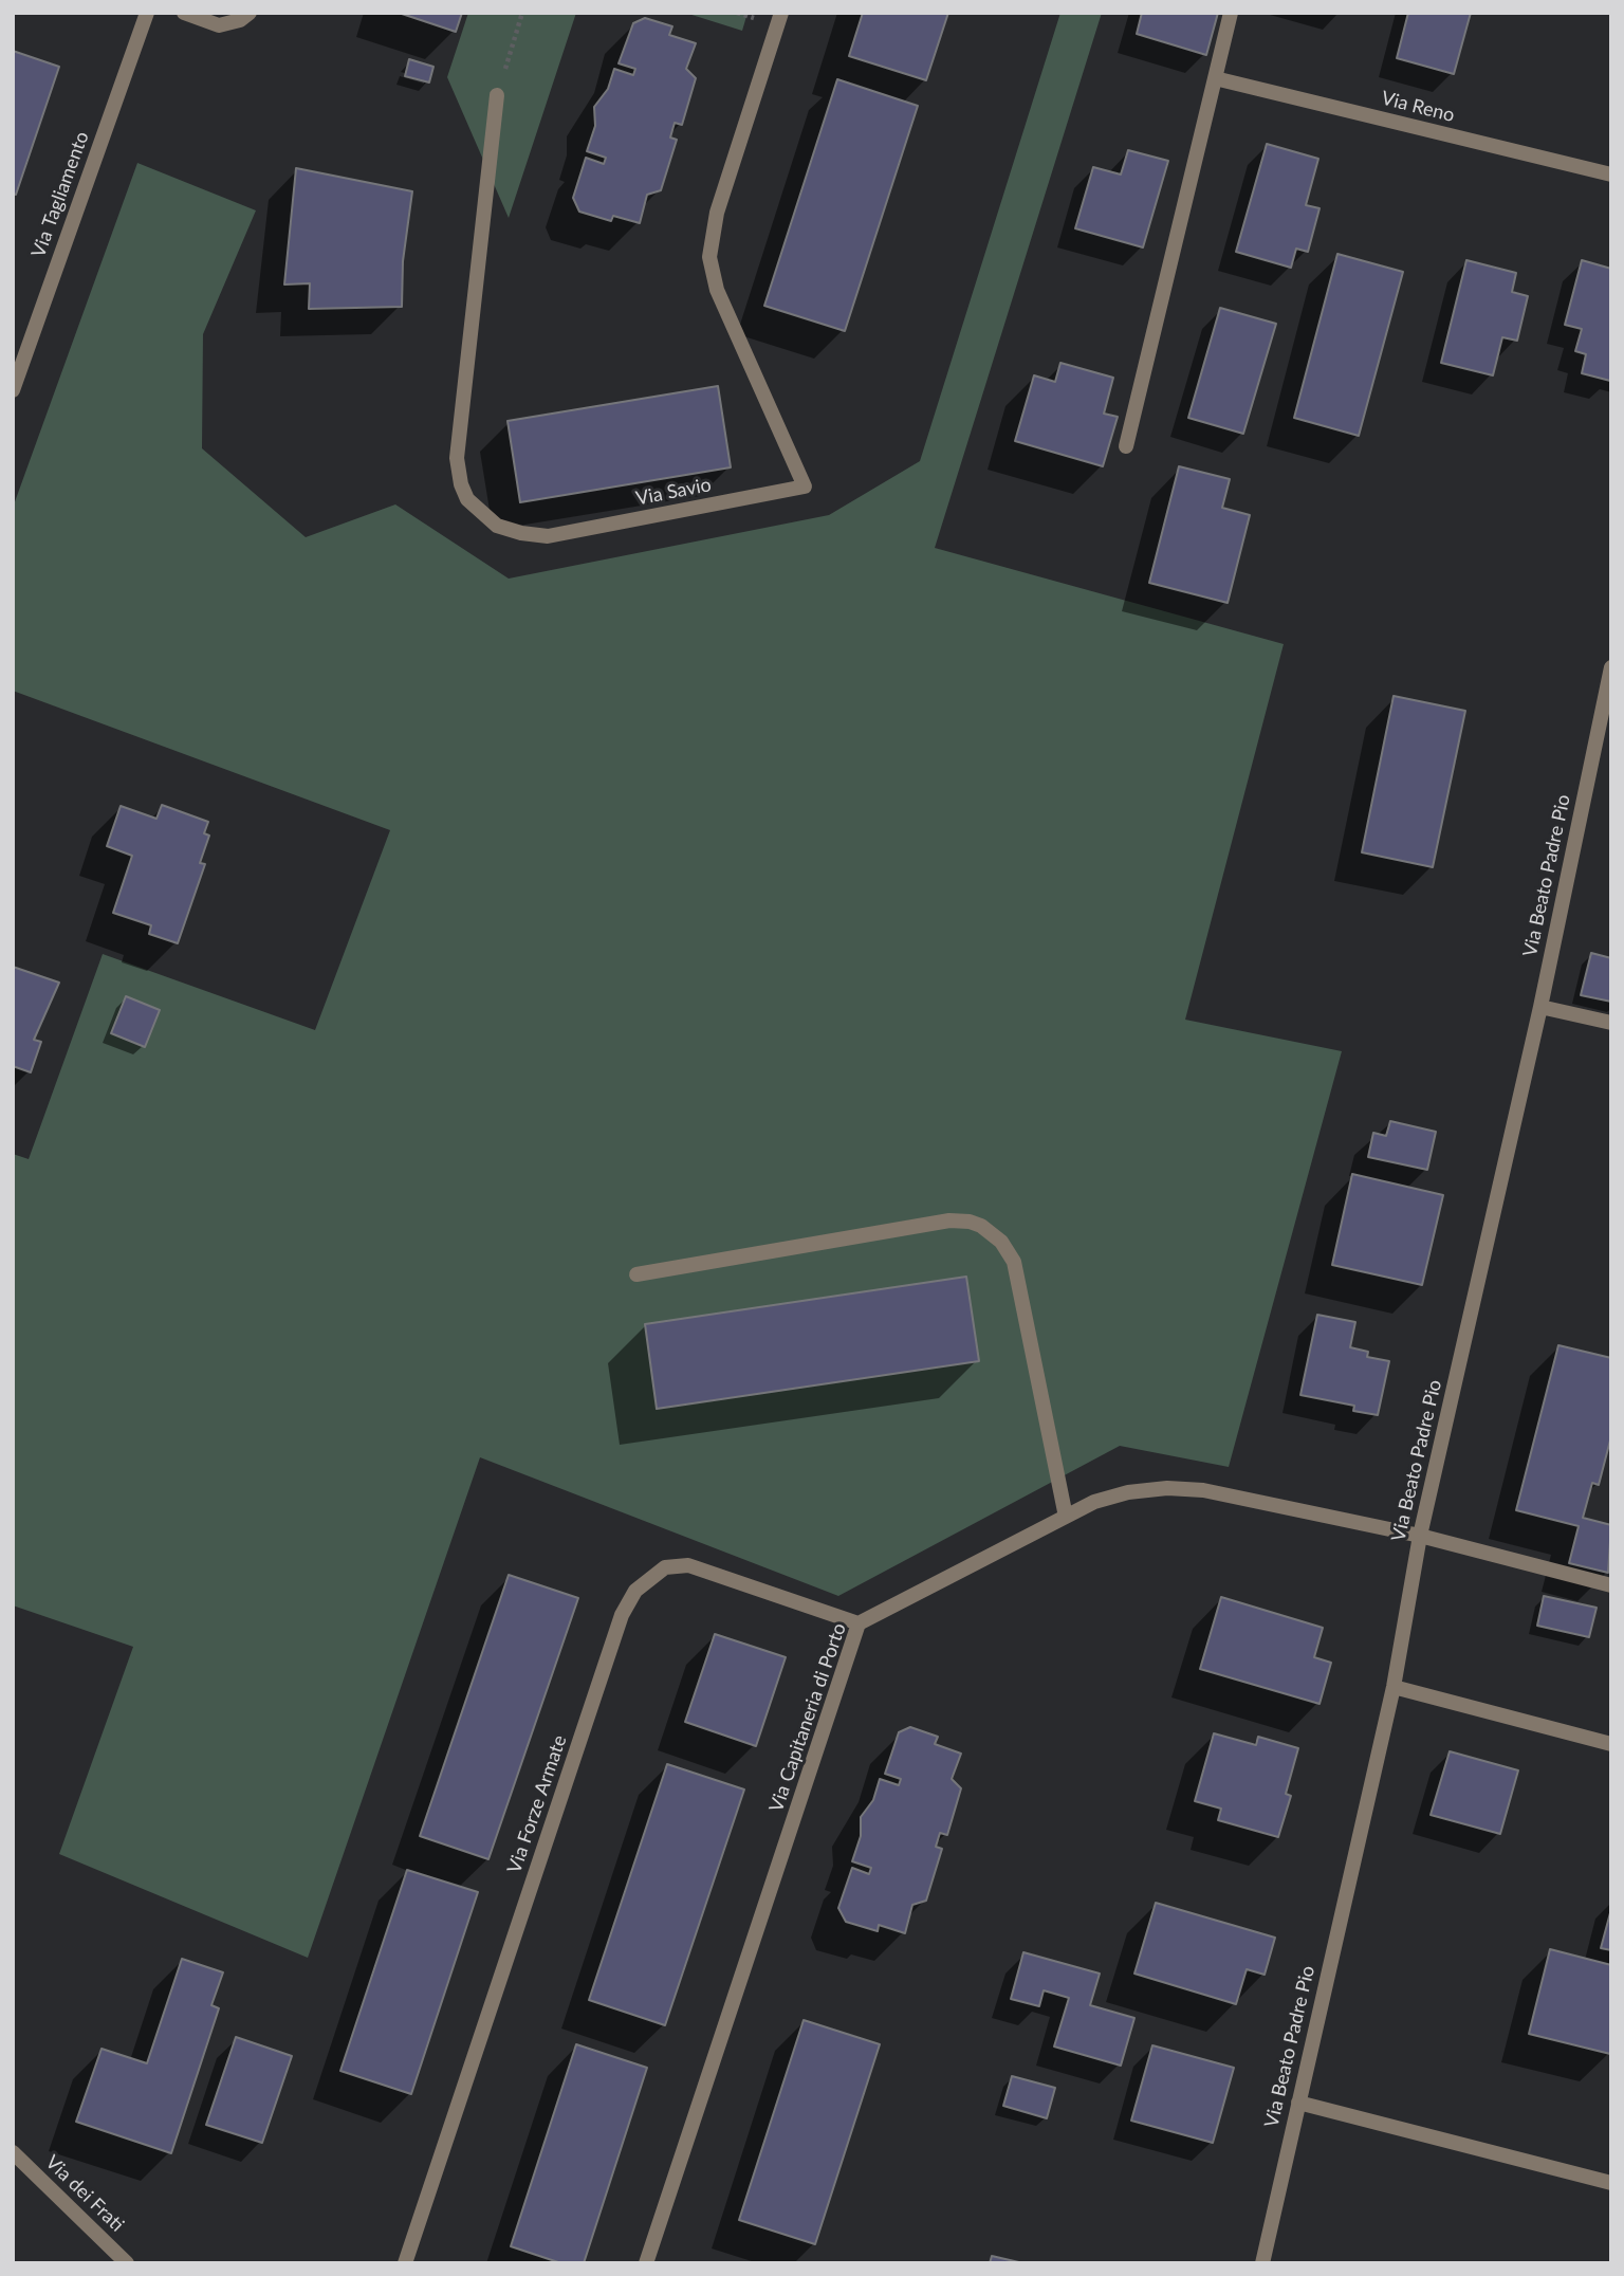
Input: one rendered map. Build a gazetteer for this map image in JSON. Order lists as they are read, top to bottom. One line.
{"streets":{"street":["Via Reno","Via Tagliamento","Via Savio","Via Beato Padre Pio","Via Capitaneria di Porto","Via Forze Armate","Via dei Frati"]},"crossings":[["Via Beato Padre Pio","Via Capitaneria di Porto"],["Via Capitaneria di Porto","Via Forze Armate"]]}
